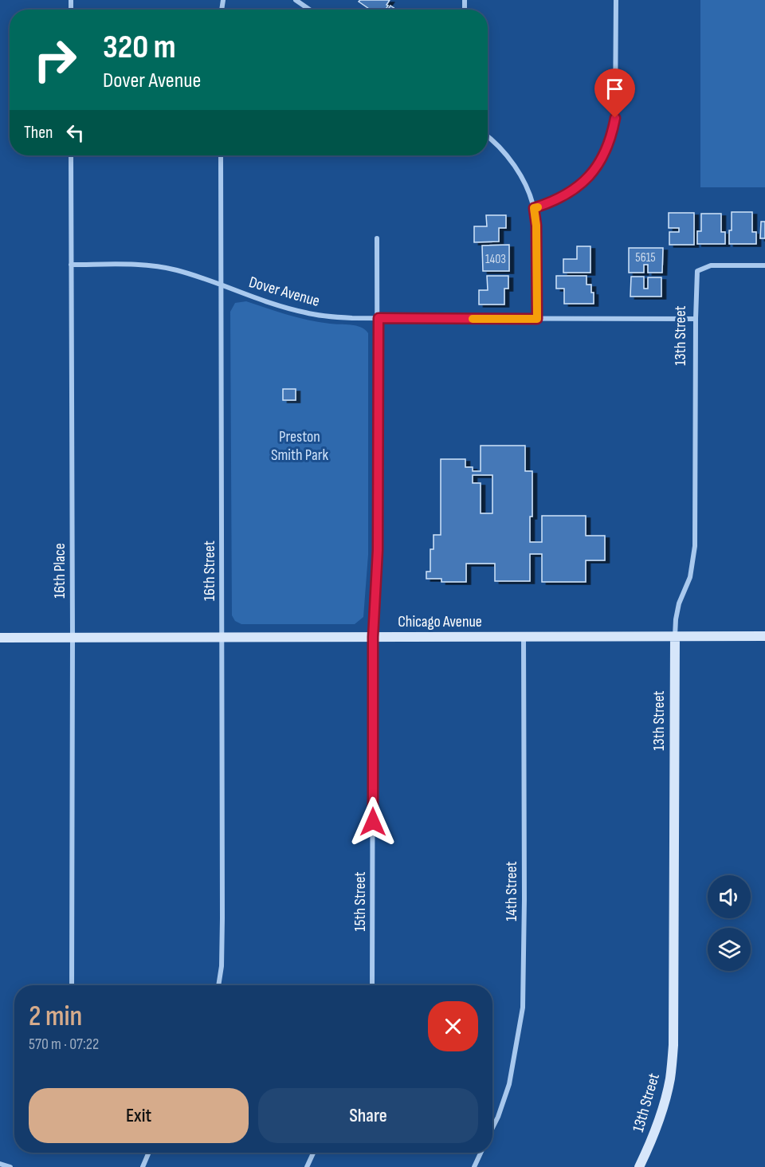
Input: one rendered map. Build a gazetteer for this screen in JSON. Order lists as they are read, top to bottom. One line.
{"streets":{"street":["Dover Avenue","13th Street","16th Place","16th Street","Chicago Avenue","14th Street","15th Street"]},"crossings":[["Dover Avenue","13th Street"],["Dover Avenue","16th Place"],["Dover Avenue","16th Street"],["Dover Avenue","15th Street"],["13th Street","Chicago Avenue"],["16th Place","Chicago Avenue"],["16th Street","Chicago Avenue"],["Chicago Avenue","14th Street"],["Chicago Avenue","15th Street"]],"parks":["Preston Smith Park"],"house_numbers":["5615","1403"],"page":{"turn":["320 m","Dover Avenue"],"then":"Then","heading":["2 min","570 m · 07:22"],"buttons":["Exit","Share"]}}
